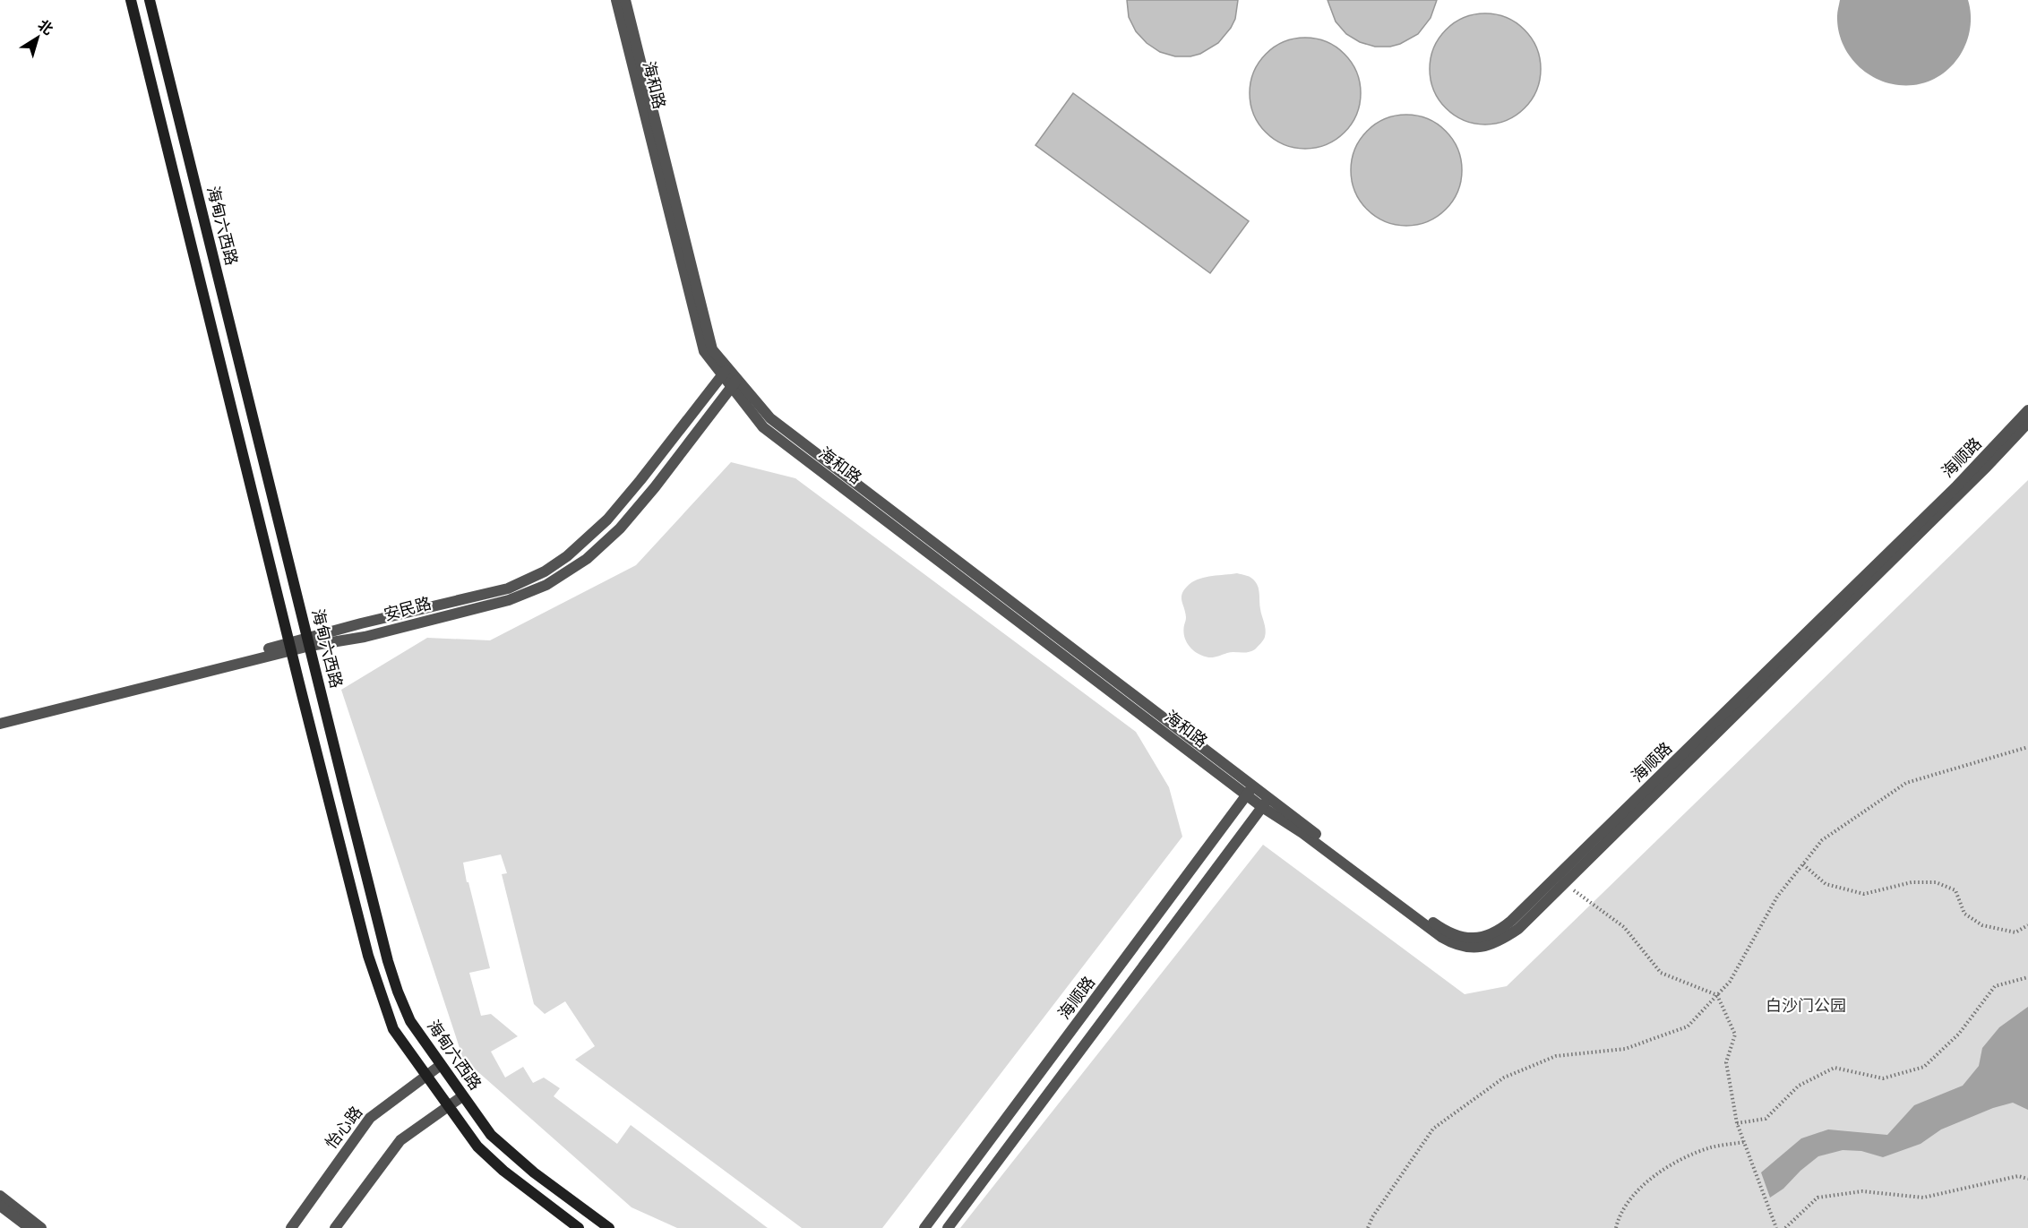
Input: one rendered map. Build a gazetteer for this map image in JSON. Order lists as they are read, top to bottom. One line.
{"streets":{"main road":["海甸六西路"],"street":["海和路","海顺路","安民路","怡心路"]},"crossings":[["海和路","海顺路"],["海和路","安民路"],["海甸六西路","安民路"],["海甸六西路","怡心路"]],"parks":["白沙门公园"],"north":"top right"}
